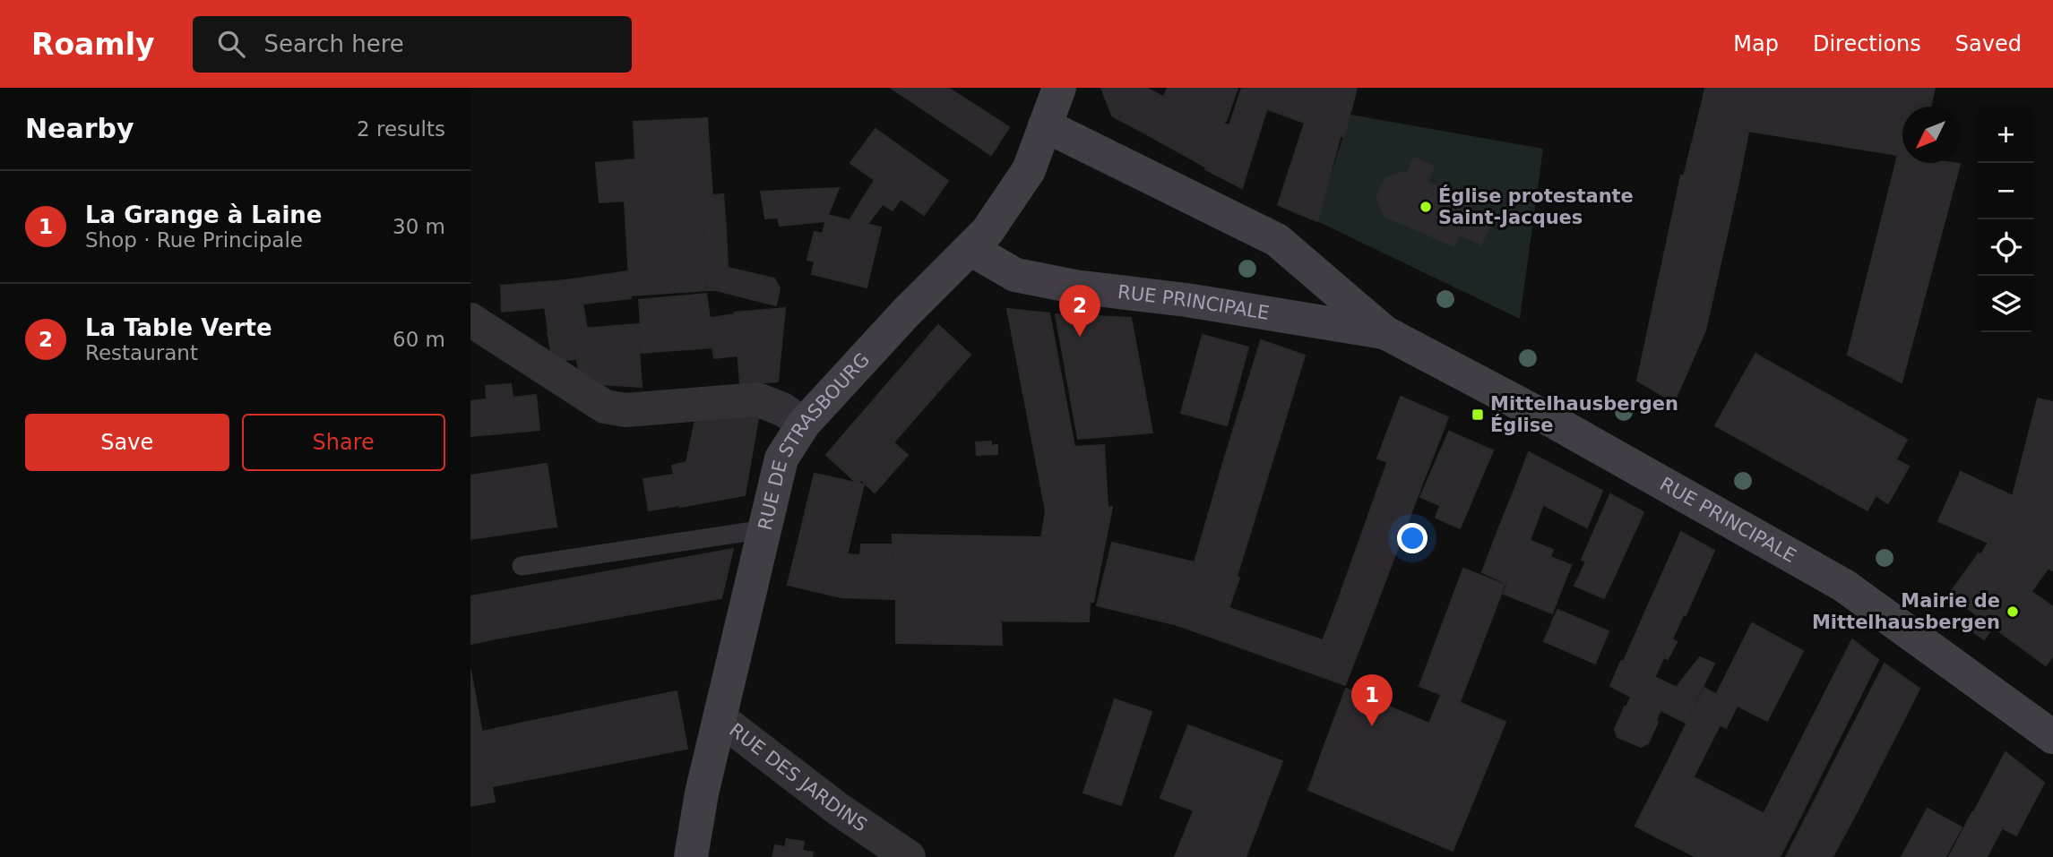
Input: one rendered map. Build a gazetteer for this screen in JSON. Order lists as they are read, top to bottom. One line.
{"streets":{"street":["RUE PRINCIPALE","RUE DE STRASBOURG","RUE DES JARDINS"]},"crossings":[["RUE PRINCIPALE","RUE DE STRASBOURG"],["RUE DE STRASBOURG","RUE DES JARDINS"]],"places":{"other":["Église protestante Saint-Jacques","Mairie de Mittelhausbergen"],"transit":["Mittelhausbergen Église"]},"north":"bottom left","page":{"header":"Roamly","search":"Search here","nav":["Map","Directions","Saved"],"heading":["Nearby","2 results"],"map_buttons":["+","−"],"list":[{"mark":"1","name":"La Grange à Laine","note":"Shop · Rue Principale","value":"30 m"},{"mark":"2","name":"La Table Verte","note":"Restaurant","value":"60 m"}],"pins":["2","1"],"buttons":["Save","Share"]}}
